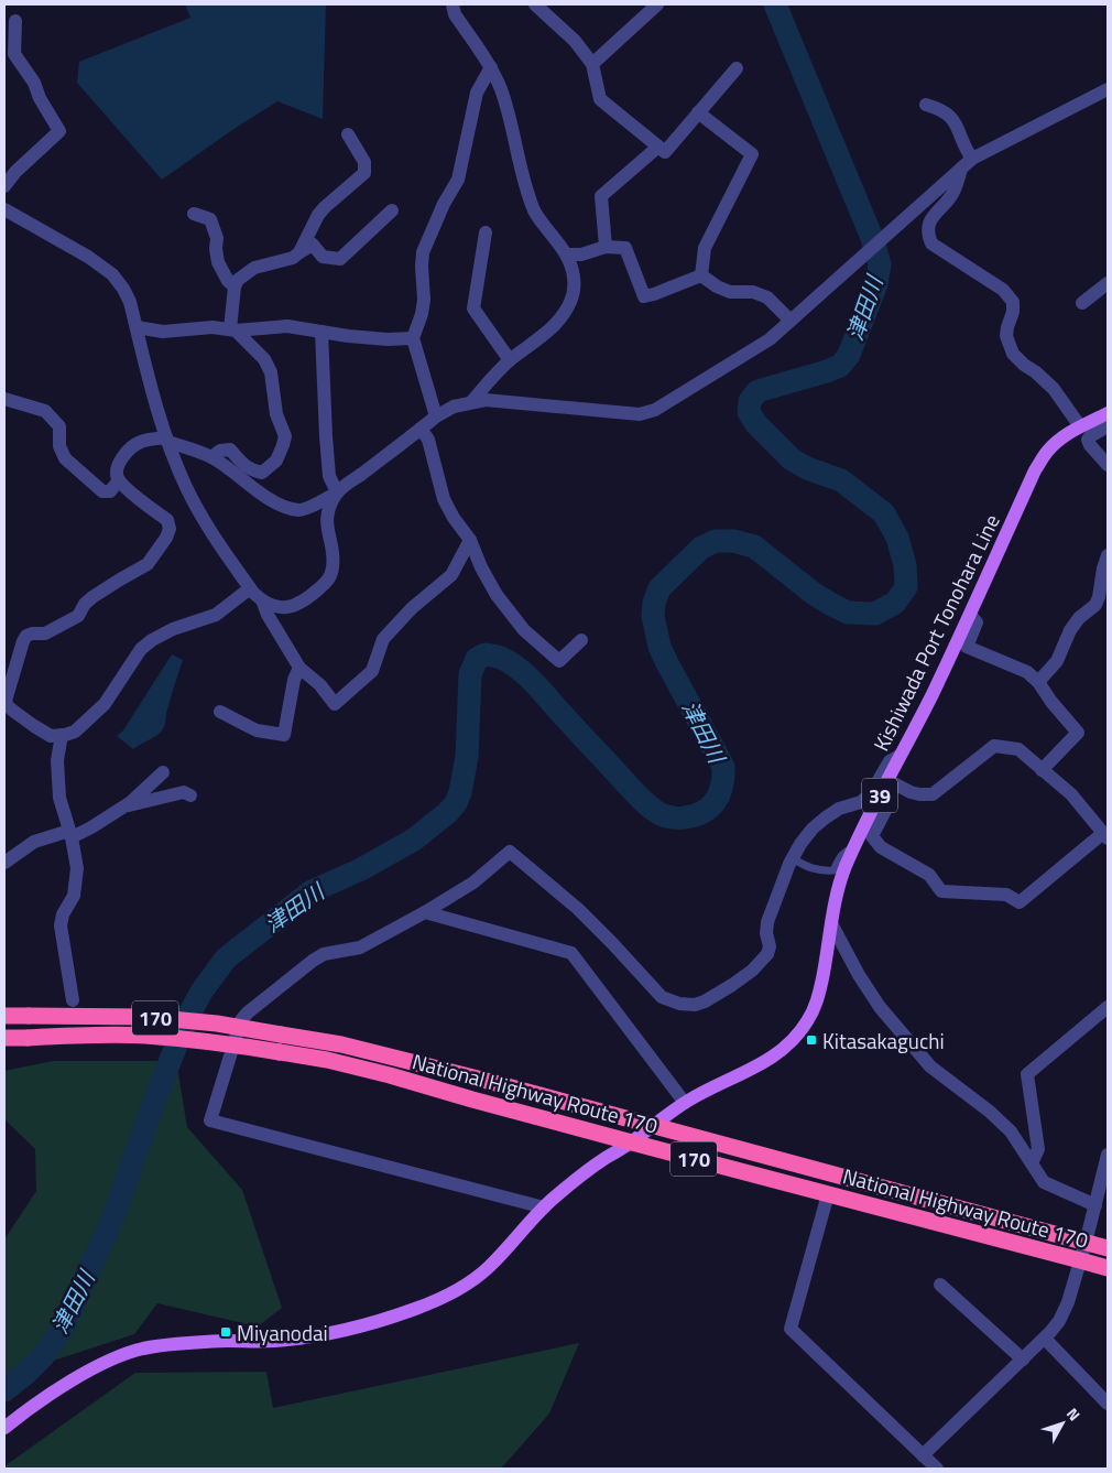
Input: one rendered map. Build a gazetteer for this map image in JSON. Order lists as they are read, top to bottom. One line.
{"streets":{"highway":["170","National Highway Route 170"],"main road":["Kishiwada Port Tonohara Line","39"]},"crossings":[["Kishiwada Port Tonohara Line","National Highway Route 170"]],"water":["津田川"],"places":{"transit":["Kitasakaguchi","Miyanodai"]},"north":"top right"}
